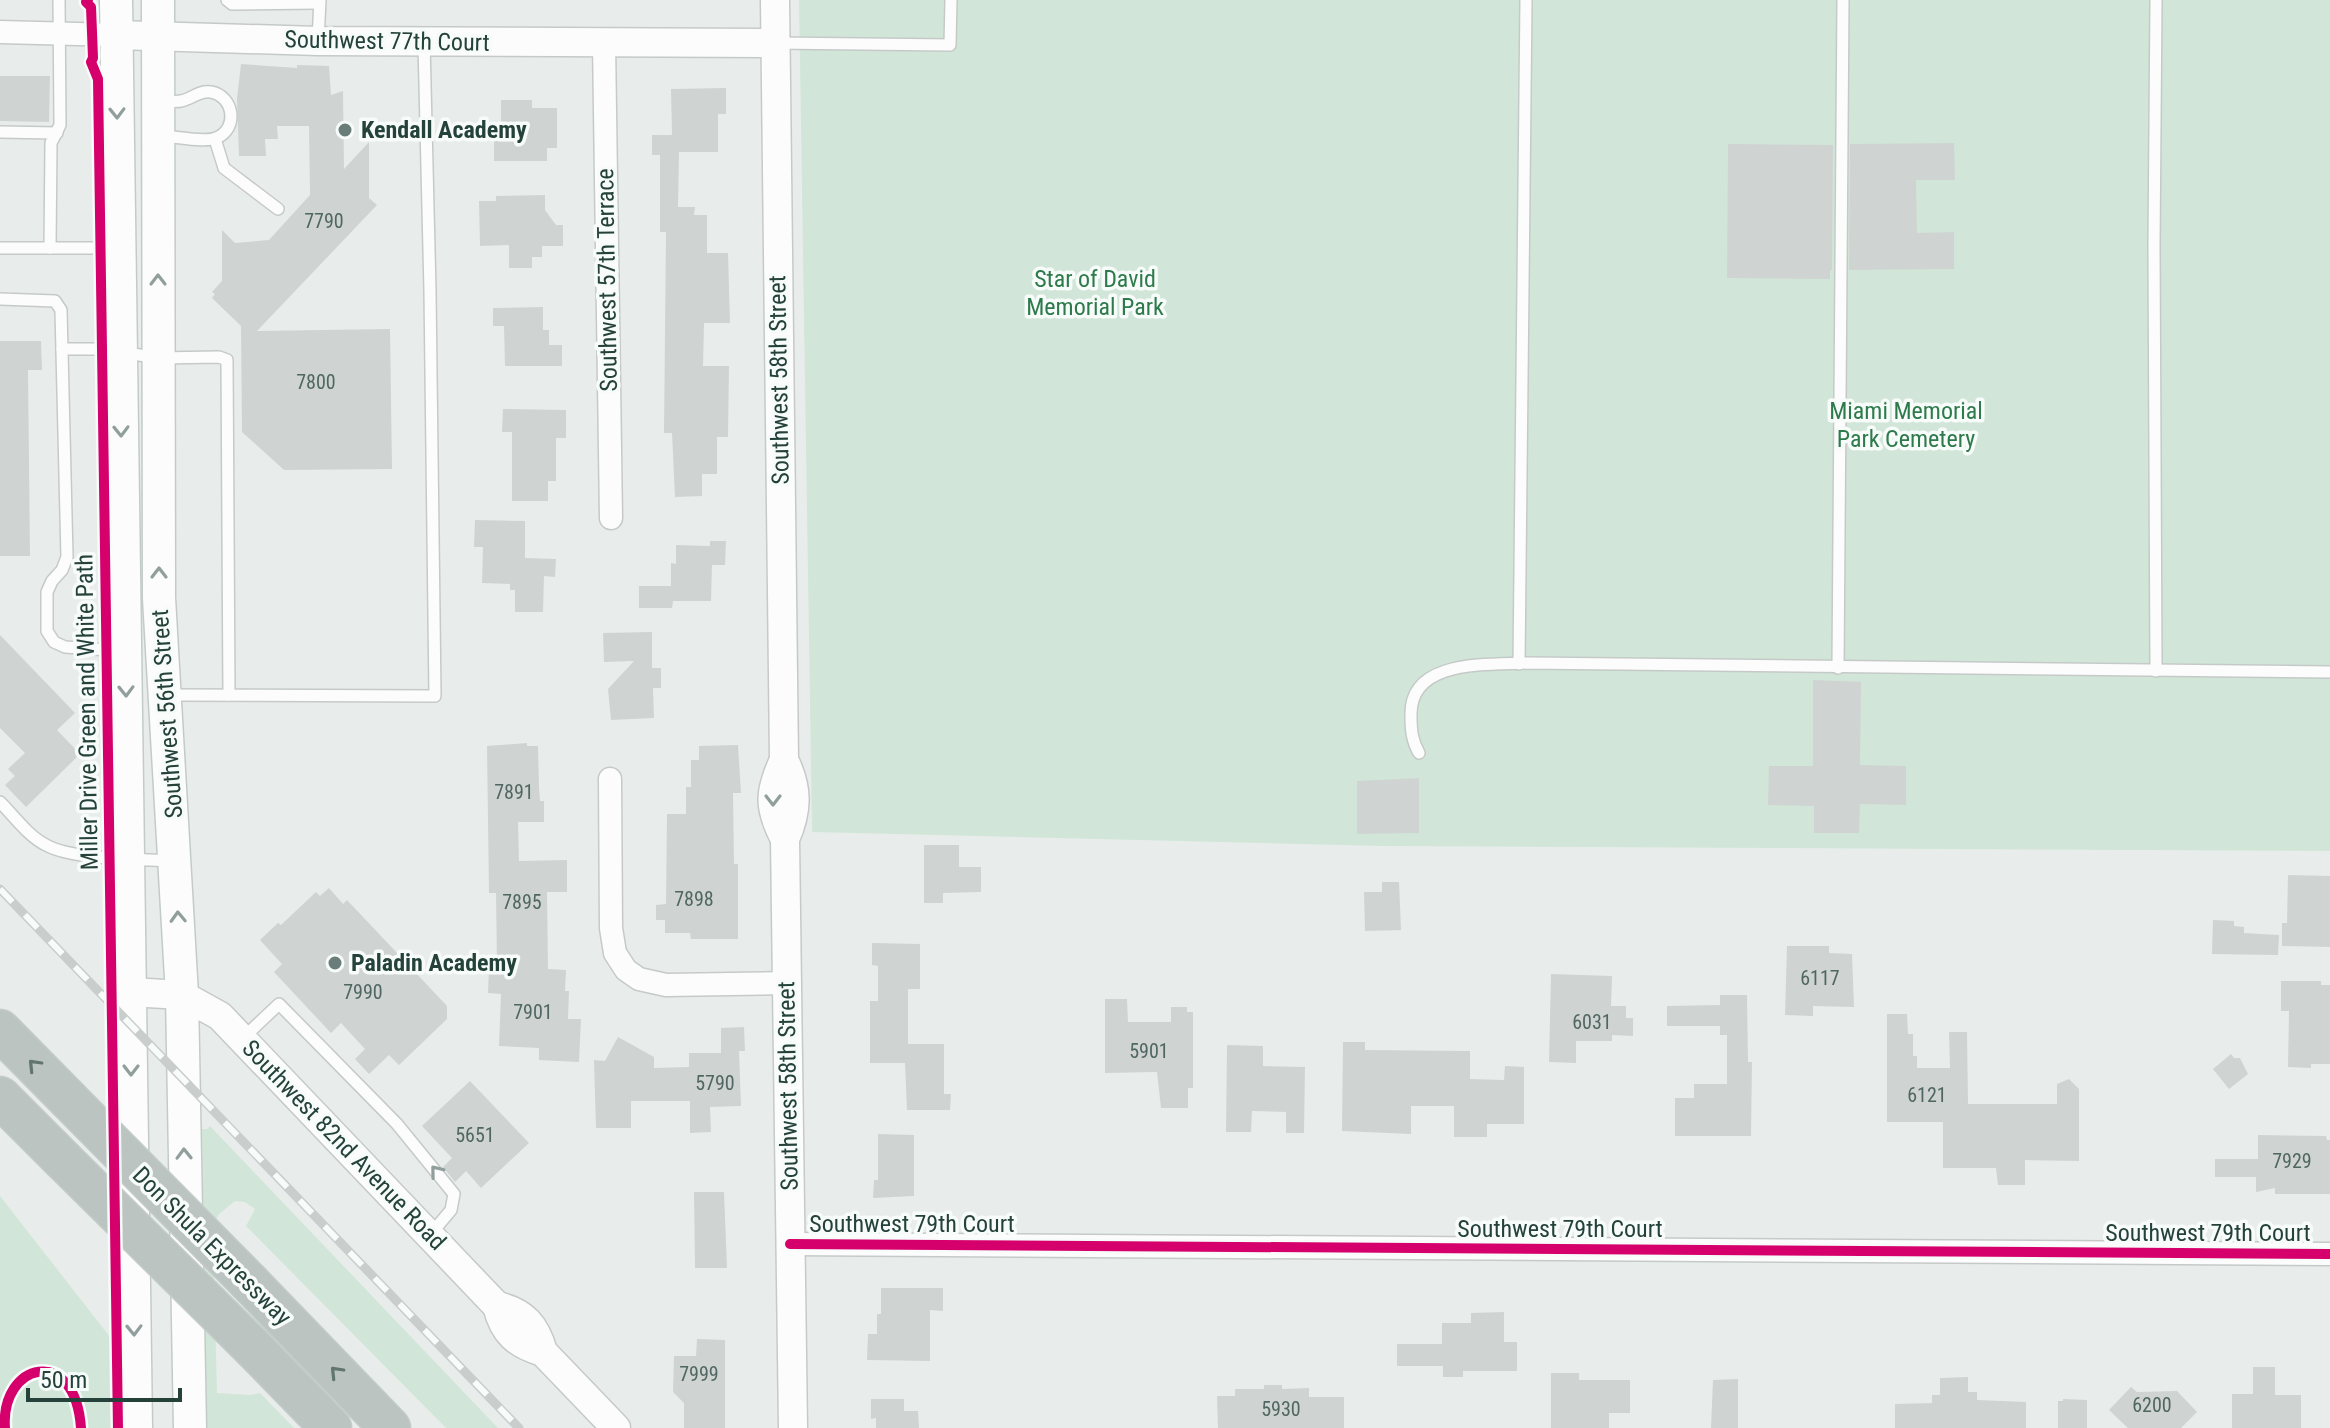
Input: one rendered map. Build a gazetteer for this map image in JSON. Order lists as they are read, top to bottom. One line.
{"streets":{"highway":["Don Shula Expressway"],"main road":["Southwest 56th Street"],"street":["Southwest 77th Court","Southwest 57th Terrace","Southwest 58th Street","Southwest 82nd Avenue Road","Southwest 79th Court"],"cycle path":["Miller Drive Green and White Path"]},"crossings":[["Southwest 77th Court","Southwest 57th Terrace"],["Southwest 77th Court","Southwest 58th Street"],["Southwest 77th Court","Southwest 56th Street"],["Southwest 58th Street","Southwest 79th Court"],["Southwest 56th Street","Southwest 82nd Avenue Road"]],"parks":["Star of David Memorial Park","Miami Memorial Park Cemetery"],"places":["Kendall Academy","Paladin Academy"],"house_numbers":["7790","7800","7891","7898","7895","6117","7990","7901","6031","5901","5790","6121","5651","7929","7999","6200","5930"],"scale_bar":"50 m"}
